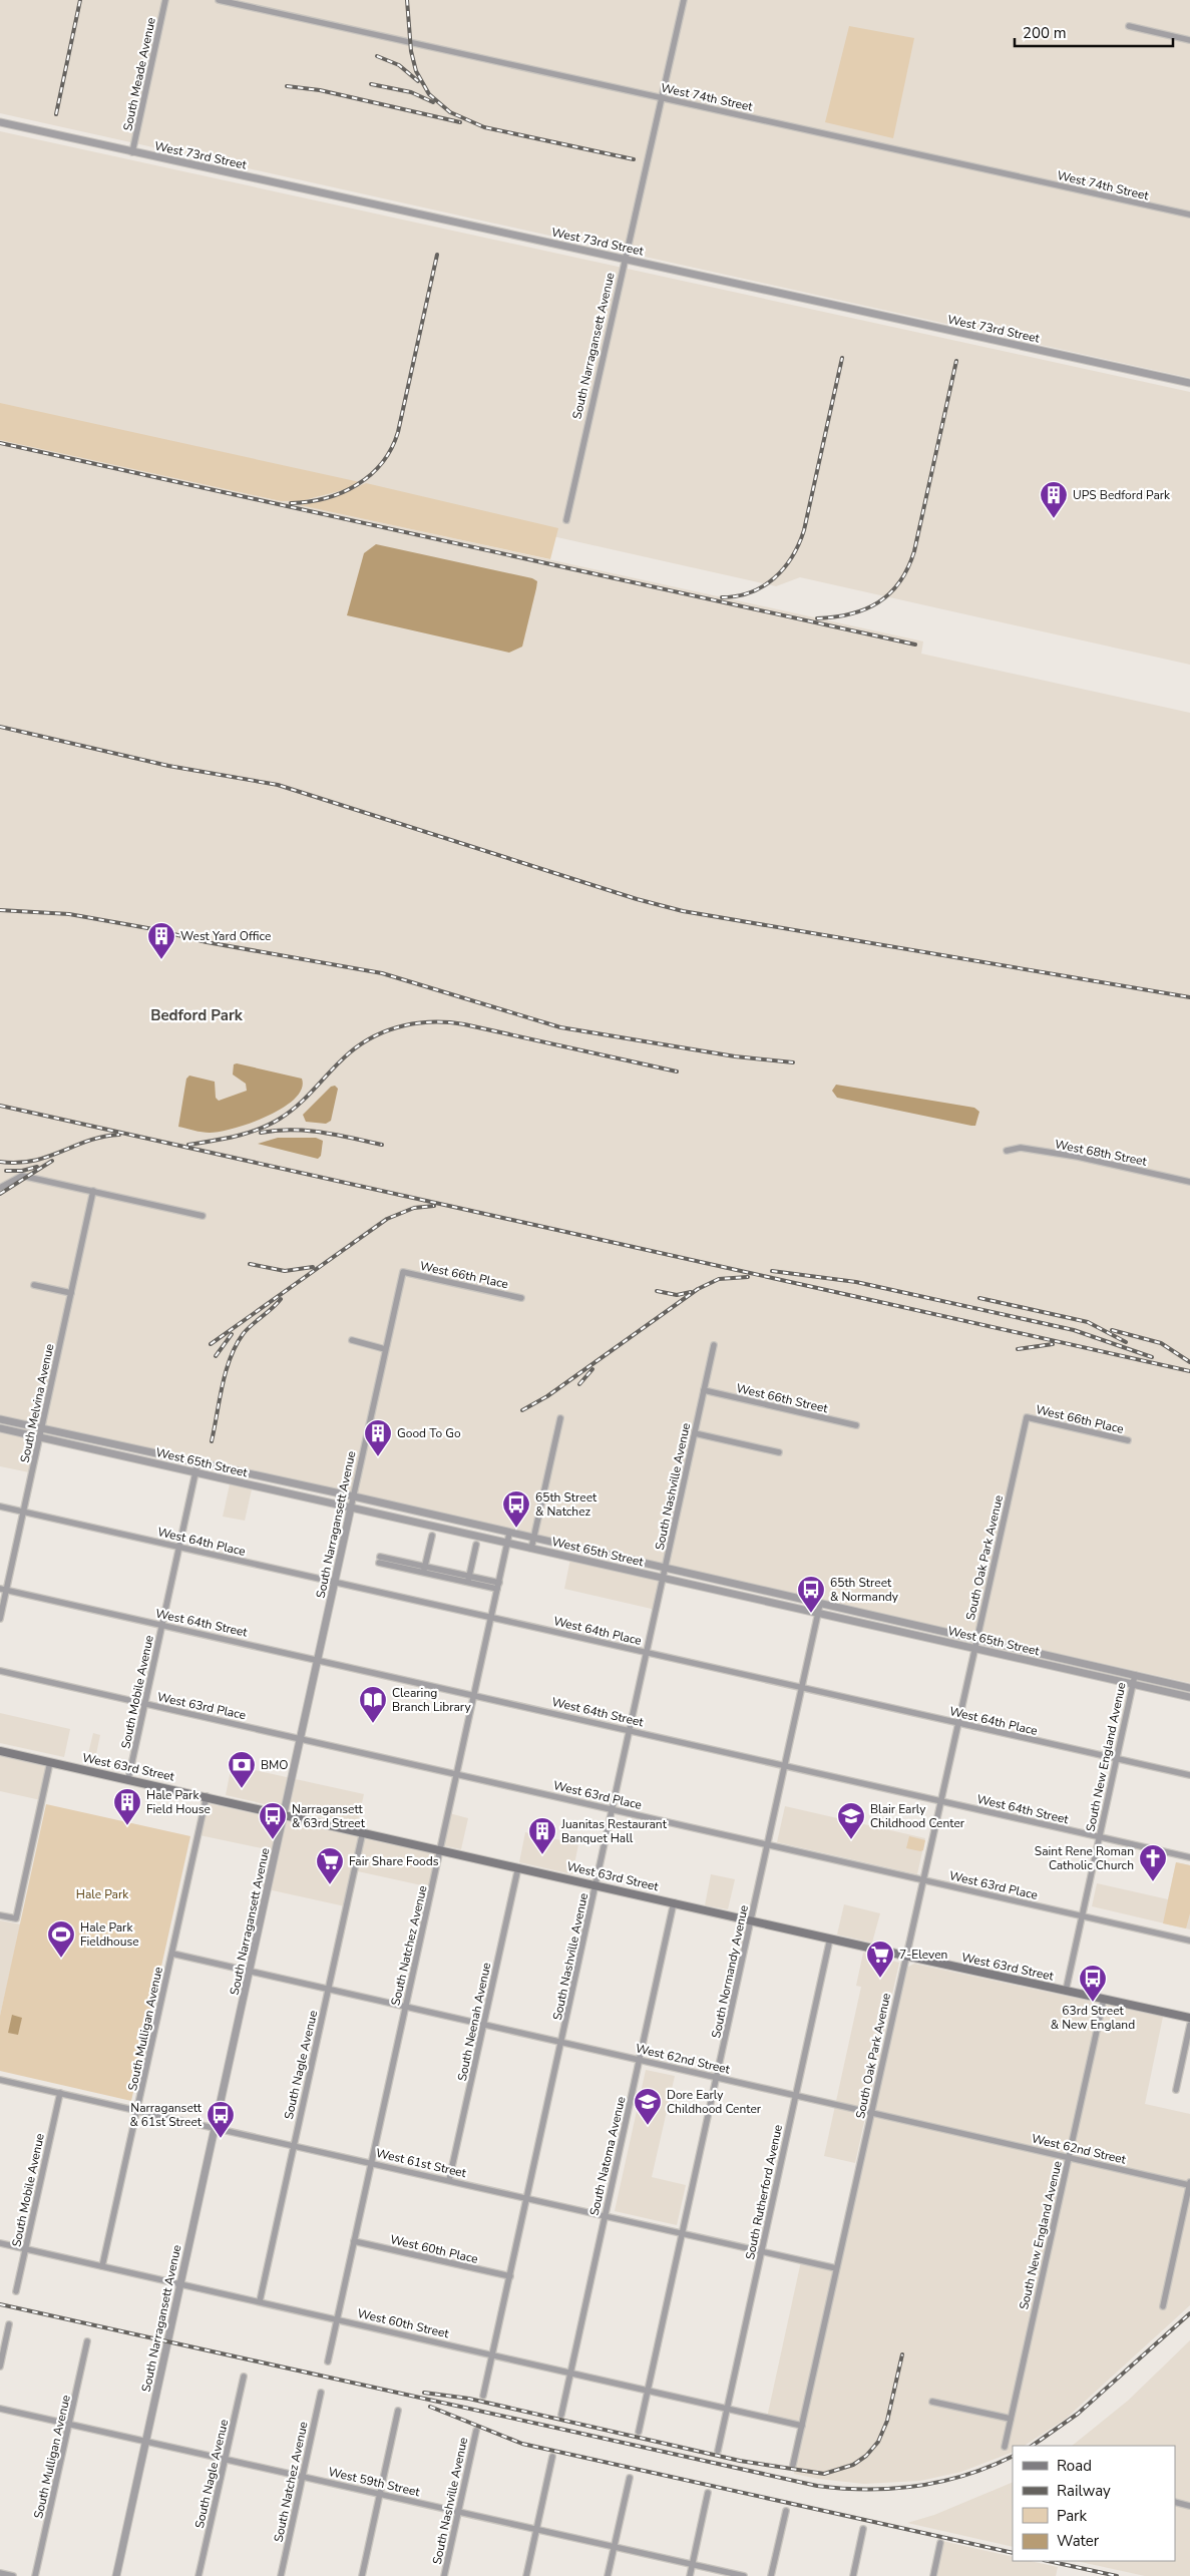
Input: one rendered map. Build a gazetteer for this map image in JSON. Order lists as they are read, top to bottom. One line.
{"streets":{"main road":["West 63rd Street"],"street":["South Meade Avenue","West 74th Street","West 73rd Street","South Narragansett Avenue","West 68th Street","West 66th Place","West 66th Street","South Melvina Avenue","West 65th Street","South Nashville Avenue","West 64th Place","South Oak Park Avenue","West 64th Street","South Mobile Avenue","West 63rd Place","South New England Avenue","South Natchez Avenue","South Normandy Avenue","South Neenah Avenue","South Mulligan Avenue","West 62nd Street","South Nagle Avenue","South Natoma Avenue","West 61st Street","South Rutherford Avenue","West 60th Place","West 60th Street","West 59th Street"]},"crossings":[["South Meade Avenue","West 73rd Street"],["West 74th Street","South Narragansett Avenue"],["West 73rd Street","South Narragansett Avenue"],["South Narragansett Avenue","West 66th Place"],["South Narragansett Avenue","West 65th Street"],["South Narragansett Avenue","West 64th Place"],["South Narragansett Avenue","West 64th Street"],["South Narragansett Avenue","West 63rd Place"],["South Narragansett Avenue","West 63rd Street"],["South Narragansett Avenue","West 62nd Street"],["South Narragansett Avenue","West 61st Street"],["South Narragansett Avenue","West 60th Street"],["South Narragansett Avenue","West 59th Street"],["West 66th Place","South Oak Park Avenue"],["West 66th Street","South Nashville Avenue"],["South Melvina Avenue","West 65th Street"],["South Melvina Avenue","West 64th Place"],["South Melvina Avenue","West 64th Street"],["West 65th Street","South Nashville Avenue"],["West 65th Street","South Oak Park Avenue"],["West 65th Street","South Mobile Avenue"],["West 65th Street","South New England Avenue"],["West 65th Street","South Natchez Avenue"],["West 65th Street","South Normandy Avenue"],["South Nashville Avenue","West 64th Place"],["South Nashville Avenue","West 64th Street"],["South Nashville Avenue","West 63rd Place"],["South Nashville Avenue","West 63rd Street"],["South Nashville Avenue","West 62nd Street"],["South Nashville Avenue","West 61st Street"],["South Nashville Avenue","West 60th Place"],["South Nashville Avenue","West 60th Street"],["South Nashville Avenue","West 59th Street"],["West 64th Place","South Oak Park Avenue"],["West 64th Place","South Mobile Avenue"],["West 64th Place","South New England Avenue"],["West 64th Place","South Natchez Avenue"],["West 64th Place","South Normandy Avenue"],["South Oak Park Avenue","West 64th Street"],["South Oak Park Avenue","West 63rd Place"],["South Oak Park Avenue","West 63rd Street"],["South Oak Park Avenue","West 62nd Street"],["South Oak Park Avenue","West 61st Street"],["South Oak Park Avenue","West 60th Street"],["West 64th Street","South Mobile Avenue"],["West 64th Street","South New England Avenue"],["West 64th Street","South Natchez Avenue"],["West 64th Street","South Normandy Avenue"],["South Mobile Avenue","West 63rd Place"],["South Mobile Avenue","West 63rd Street"],["South Mobile Avenue","West 61st Street"],["South Mobile Avenue","West 60th Street"],["West 63rd Place","South New England Avenue"],["West 63rd Place","South Natchez Avenue"],["West 63rd Place","South Normandy Avenue"],["South New England Avenue","West 63rd Street"],["South New England Avenue","West 62nd Street"],["West 63rd Street","South Natchez Avenue"],["West 63rd Street","South Normandy Avenue"],["West 63rd Street","South Neenah Avenue"],["West 63rd Street","South Mulligan Avenue"],["West 63rd Street","South Nagle Avenue"],["West 63rd Street","South Natoma Avenue"],["West 63rd Street","South Rutherford Avenue"],["South Natchez Avenue","West 62nd Street"],["South Natchez Avenue","West 61st Street"],["South Natchez Avenue","West 60th Place"],["South Natchez Avenue","West 60th Street"],["South Natchez Avenue","West 59th Street"],["South Normandy Avenue","West 62nd Street"],["South Normandy Avenue","West 61st Street"],["South Normandy Avenue","West 60th Street"],["South Neenah Avenue","West 62nd Street"],["South Neenah Avenue","West 61st Street"],["South Mulligan Avenue","West 62nd Street"],["South Mulligan Avenue","West 61st Street"],["South Mulligan Avenue","West 60th Street"],["South Mulligan Avenue","West 59th Street"],["West 62nd Street","South Nagle Avenue"],["West 62nd Street","South Natoma Avenue"],["West 62nd Street","South Rutherford Avenue"],["South Nagle Avenue","West 61st Street"],["South Nagle Avenue","West 60th Street"],["South Nagle Avenue","West 59th Street"],["South Natoma Avenue","West 61st Street"],["South Natoma Avenue","West 60th Street"],["West 61st Street","South Rutherford Avenue"],["South Rutherford Avenue","West 60th Street"]],"districts":["Bedford Park"],"parks":["Hale Park"],"places":{"building":["UPS Bedford Park","West Yard Office","Good To Go","Hale Park Field House","Juanitas Restaurant Banquet Hall"],"bus stop":["65th Street & Natchez","65th Street & Normandy","Narragansett & 63rd Street","63rd Street & New England","Narragansett & 61st Street"],"library":["Clearing Branch Library"],"bank":["BMO"],"school or university":["Blair Early Childhood Center","Dore Early Childhood Center"],"church":["Saint Rene Roman Catholic Church"],"supermarket":["Fair Share Foods","7-Eleven"],"sports":["Hale Park Fieldhouse"]},"legend":["Road","Railway","Park","Water"],"scale_bar":"200 m"}
